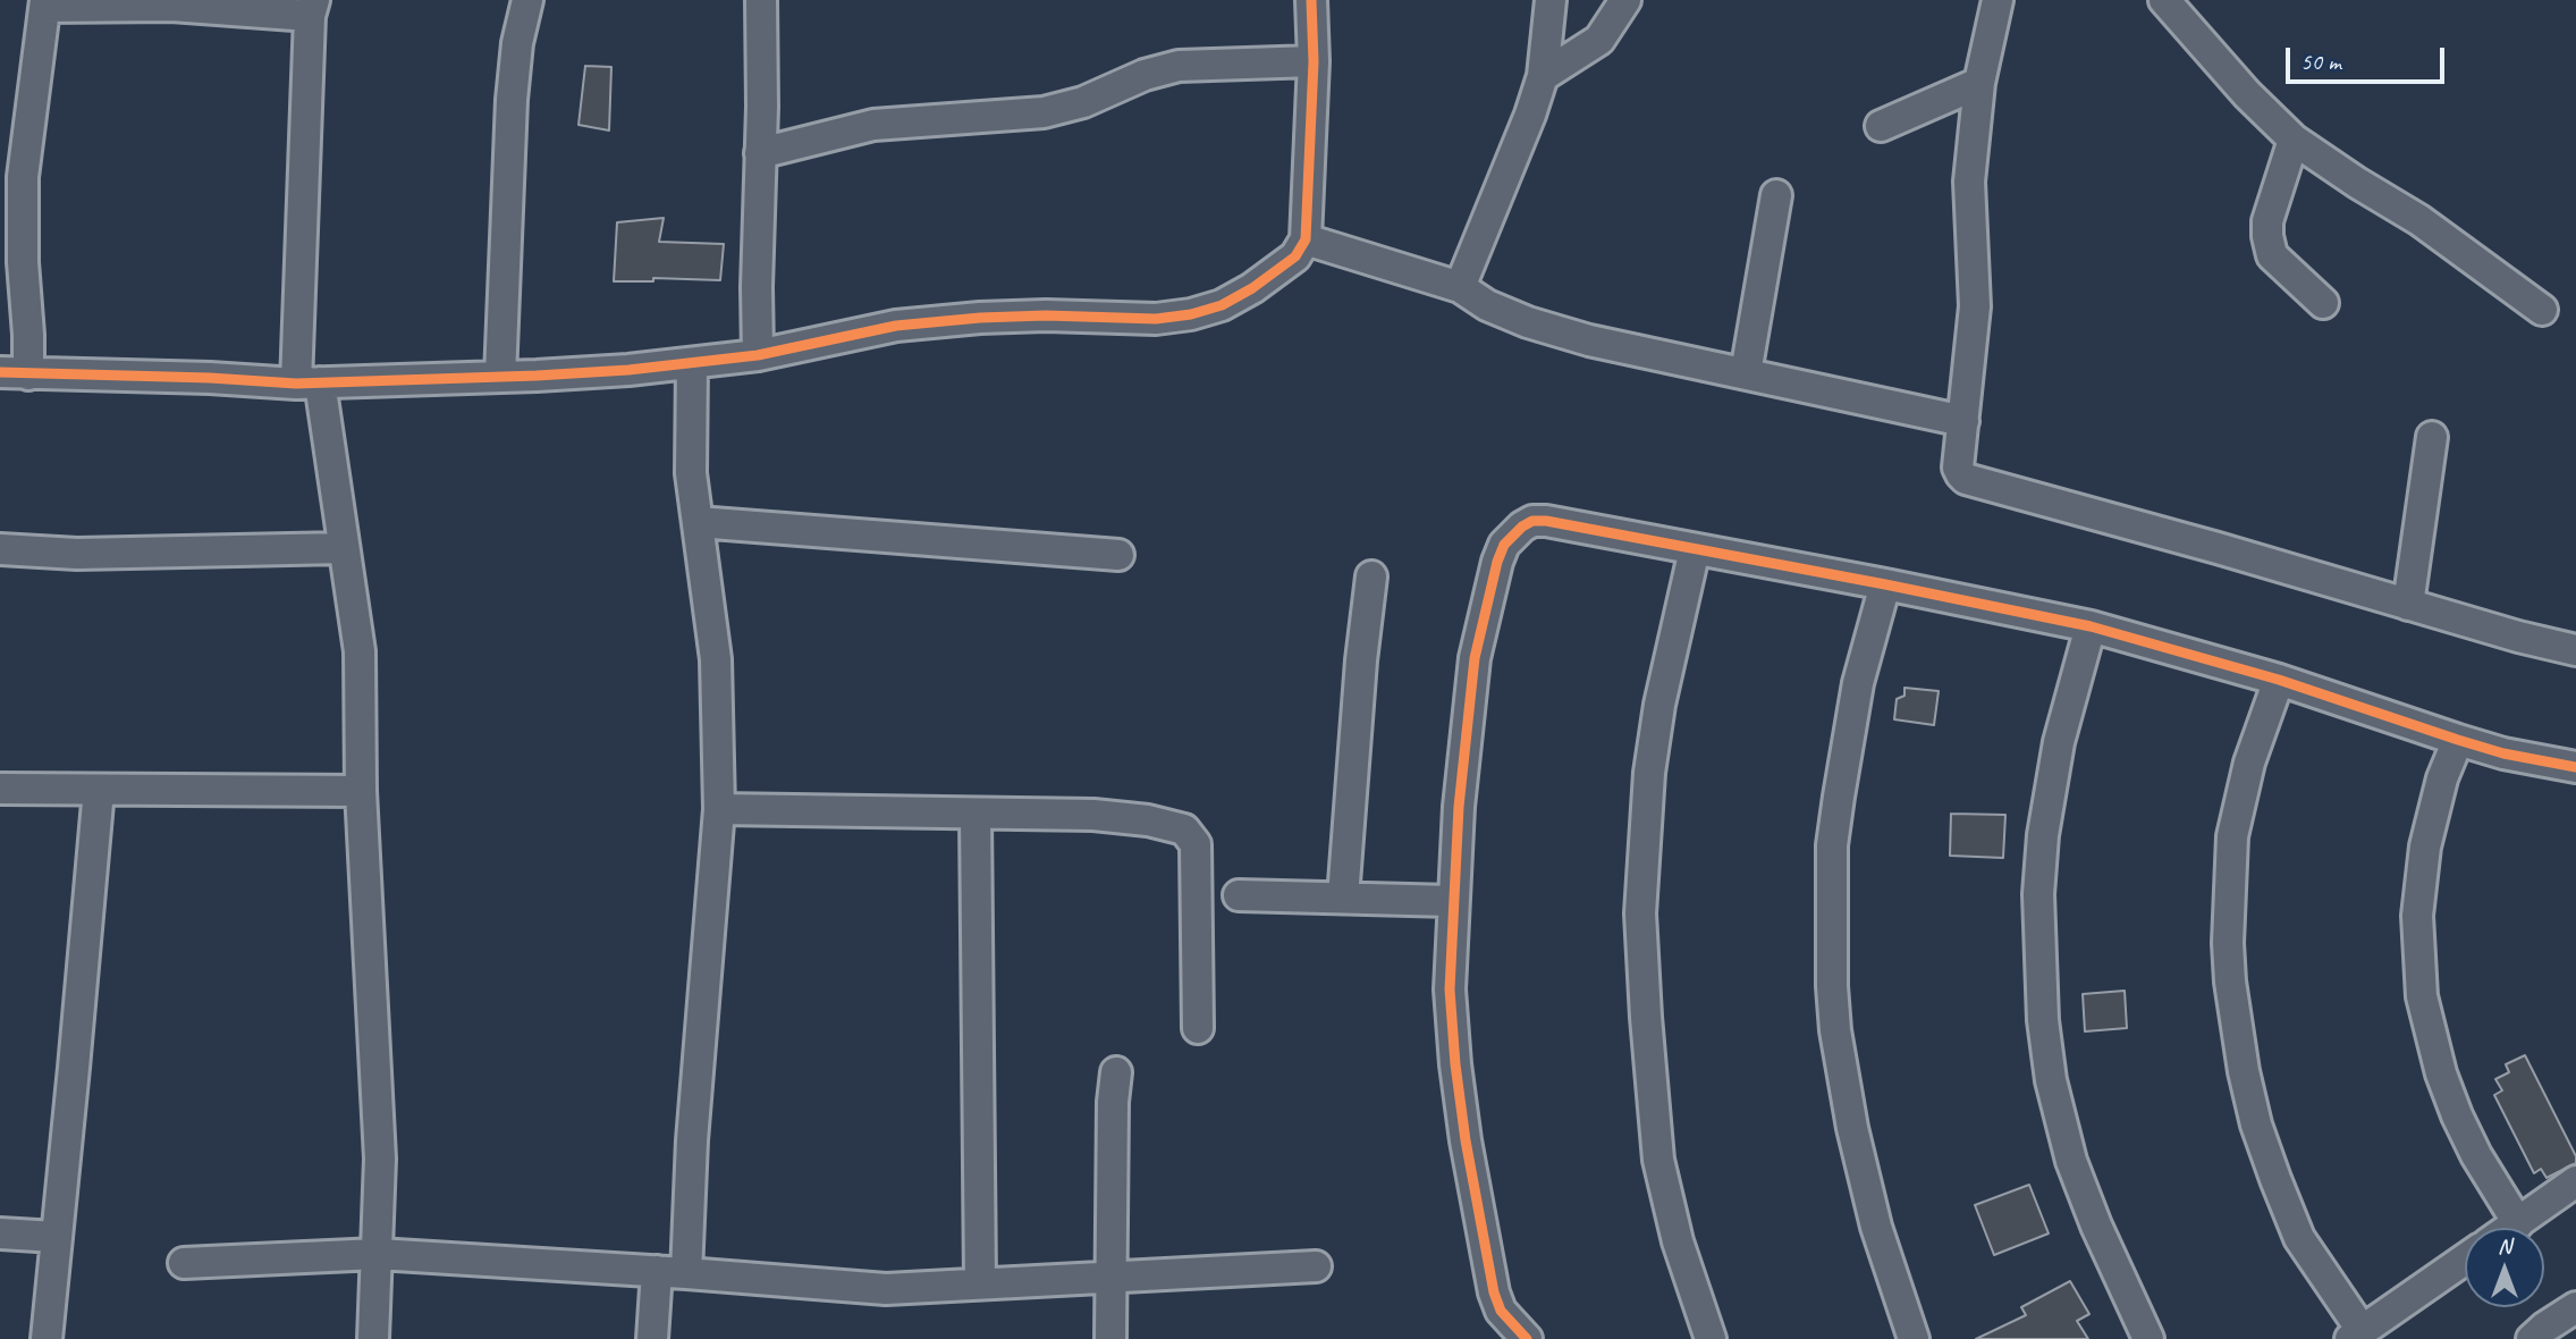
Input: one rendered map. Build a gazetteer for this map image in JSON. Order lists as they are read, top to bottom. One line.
{"scale_bar":"50 m","north":"top"}
